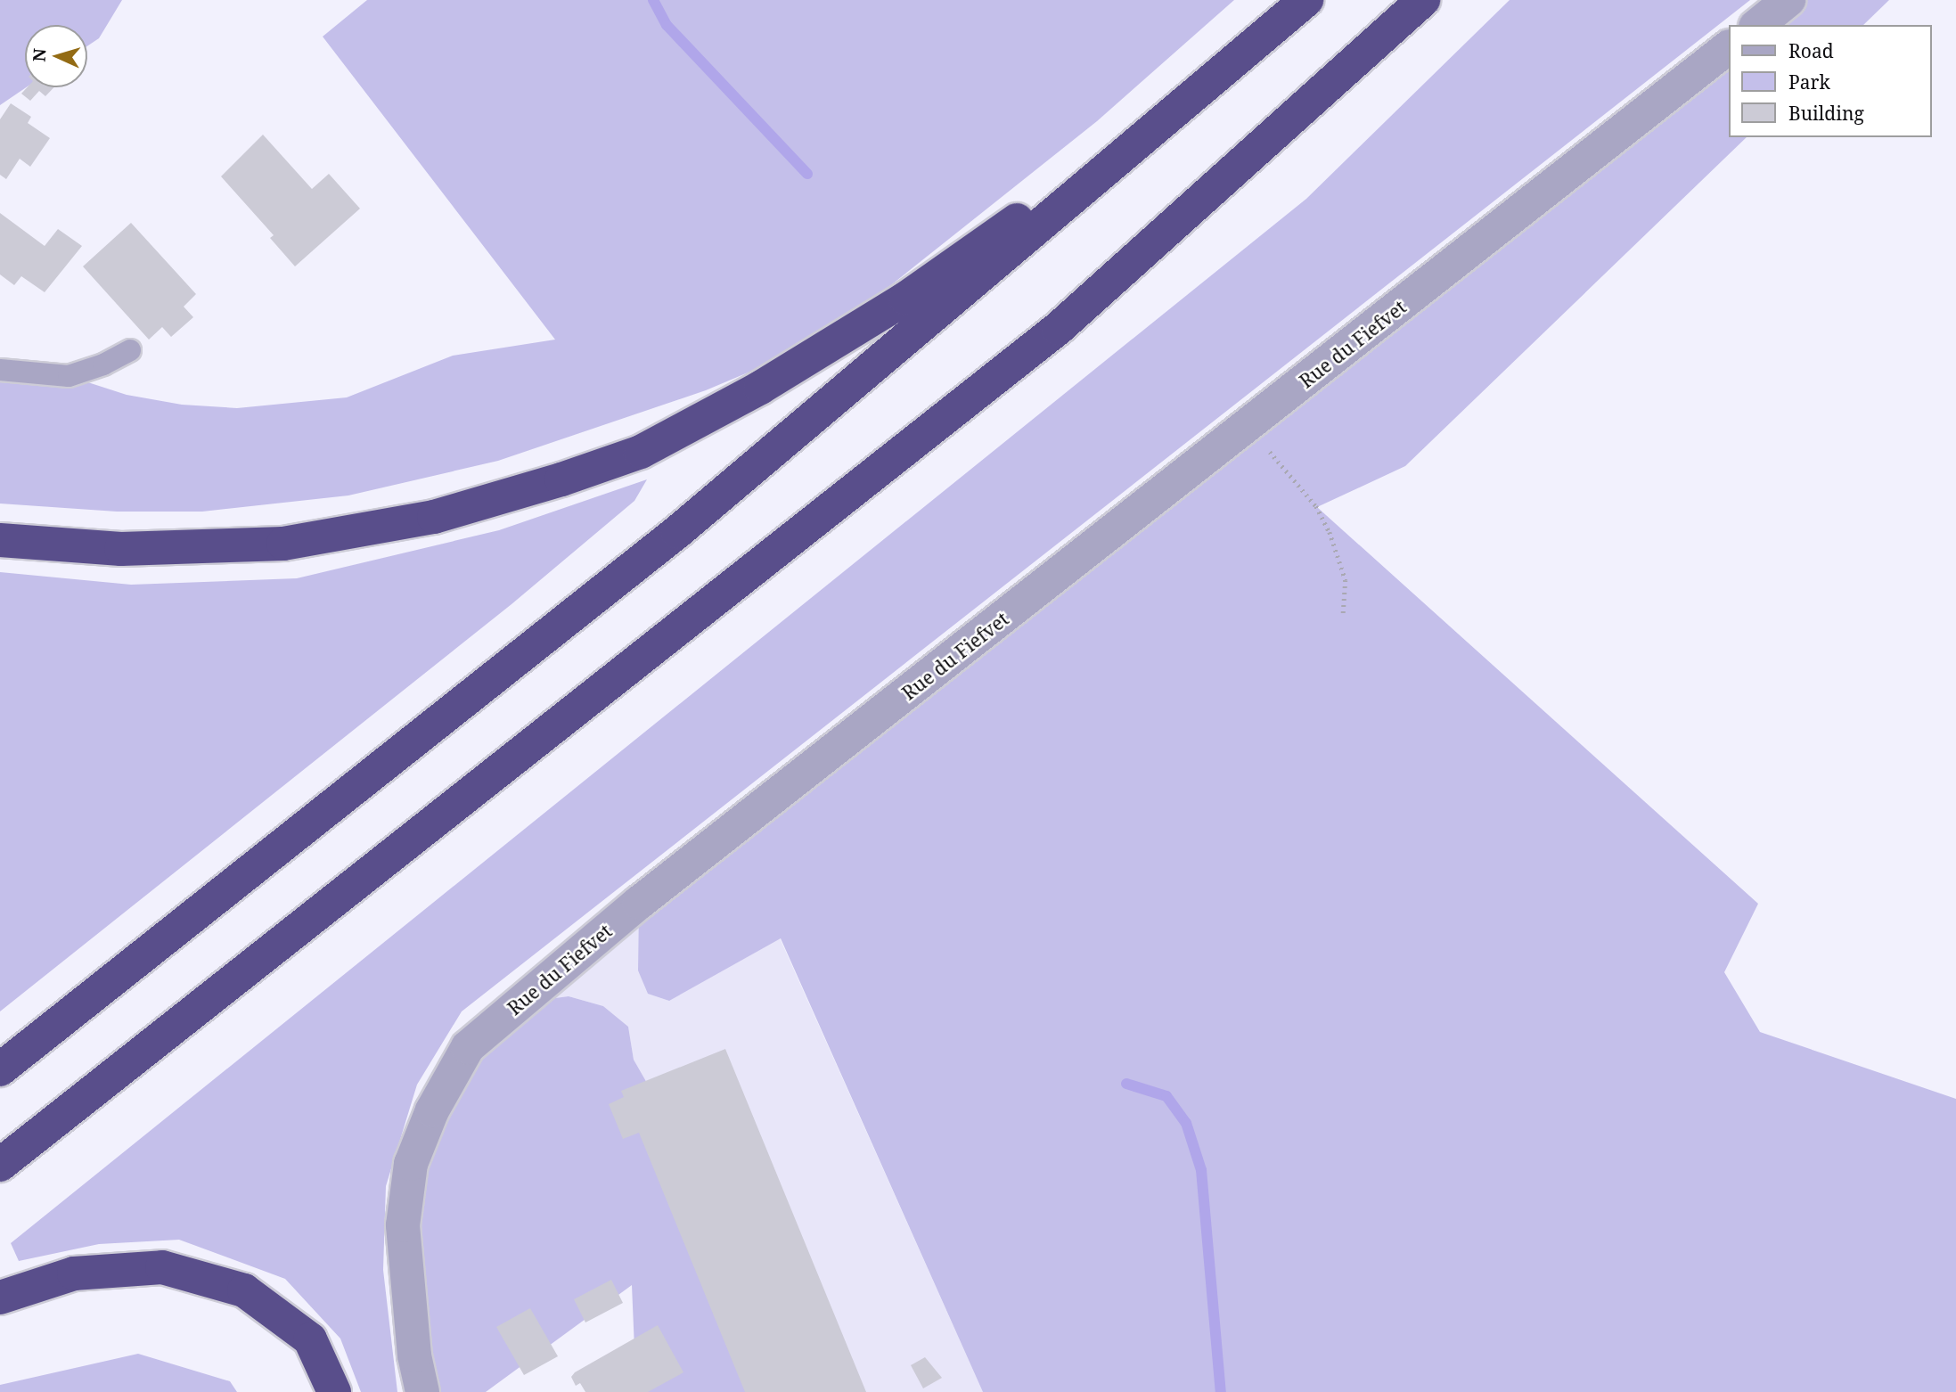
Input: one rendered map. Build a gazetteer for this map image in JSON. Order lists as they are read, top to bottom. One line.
{"streets":{"street":["Rue du Fiefvet"]},"legend":["Road","Park","Building"],"north":"left"}
